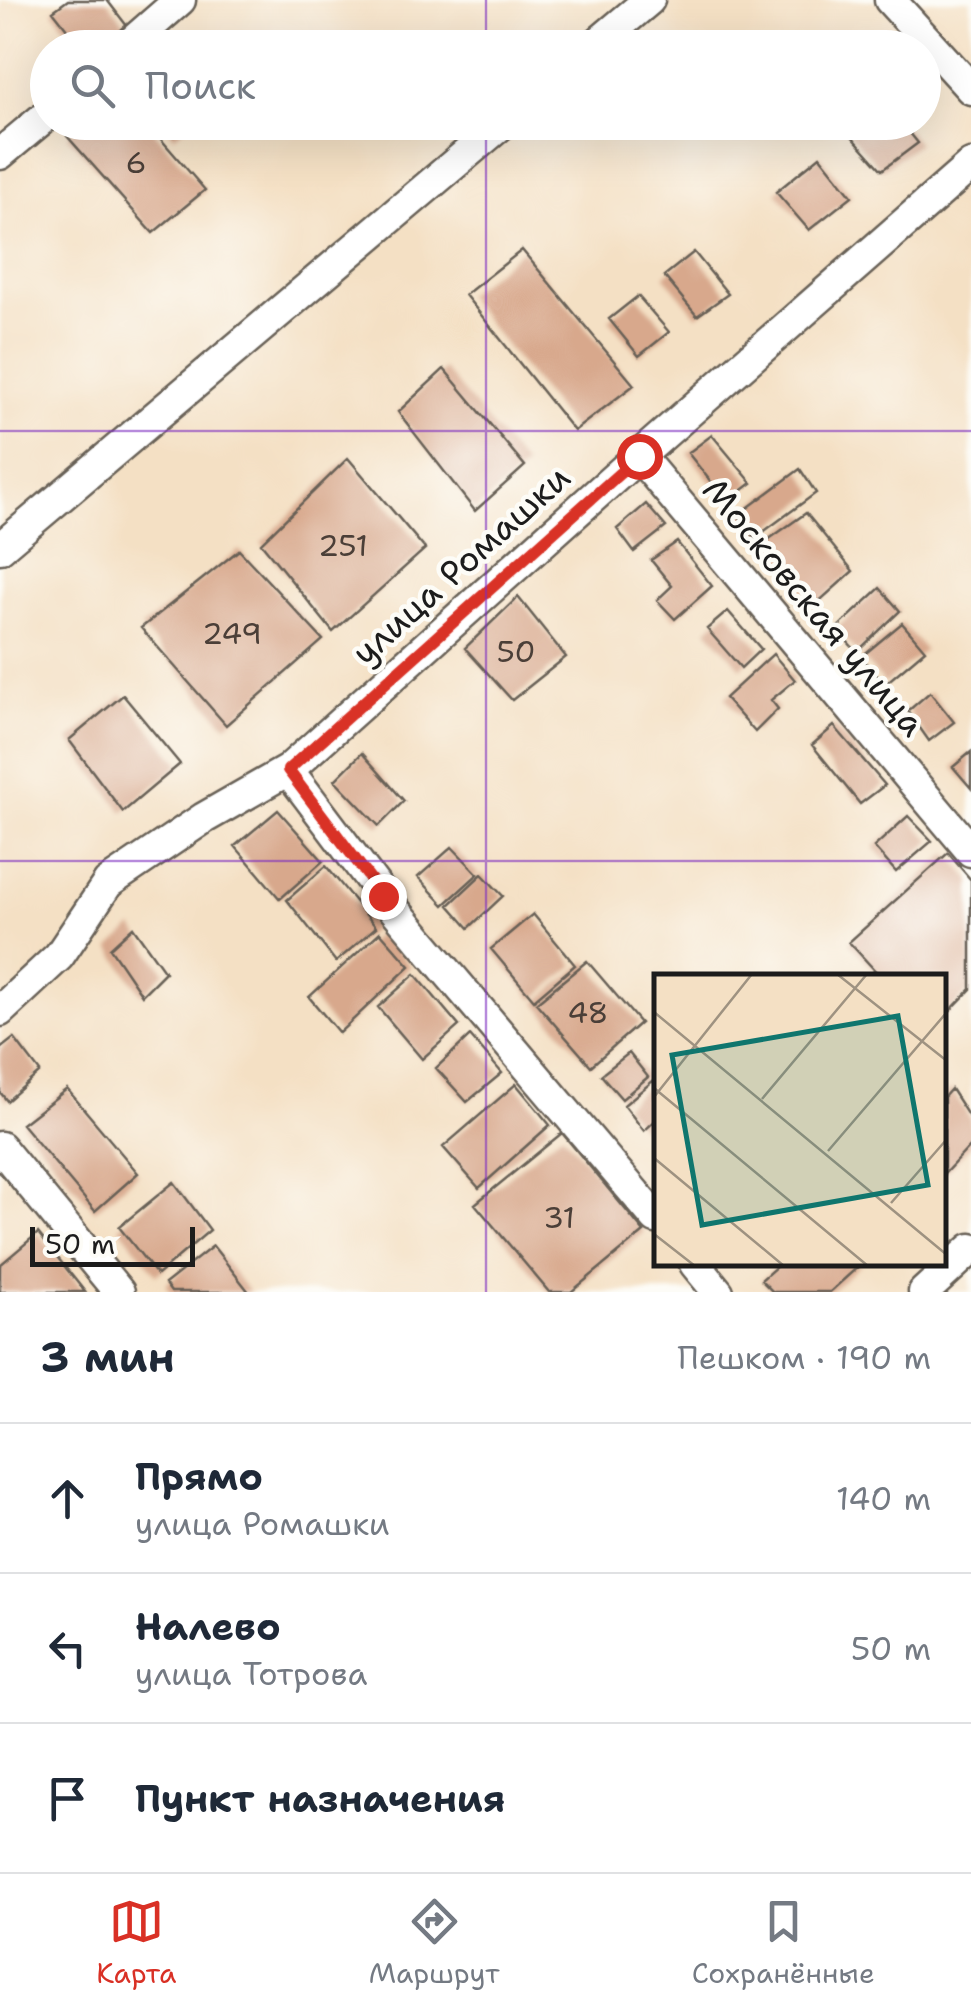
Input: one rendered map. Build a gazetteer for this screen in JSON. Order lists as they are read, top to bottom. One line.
{"streets":{"street":["улица Ромашки","Московская улица"]},"crossings":[["улица Ромашки","Московская улица"]],"house_numbers":["6","251","249","50","48","31"],"scale_bar":"50 m","page":{"search":"Поиск","scale":"50 m","heading":["3 мин","Пешком · 190 m"],"list":[["Прямо","улица Ромашки","140 m"],["Налево","улица Тотрова","50 m"],"Пункт назначения"],"nav":["Карта","Маршрут","Сохранённые"]}}
